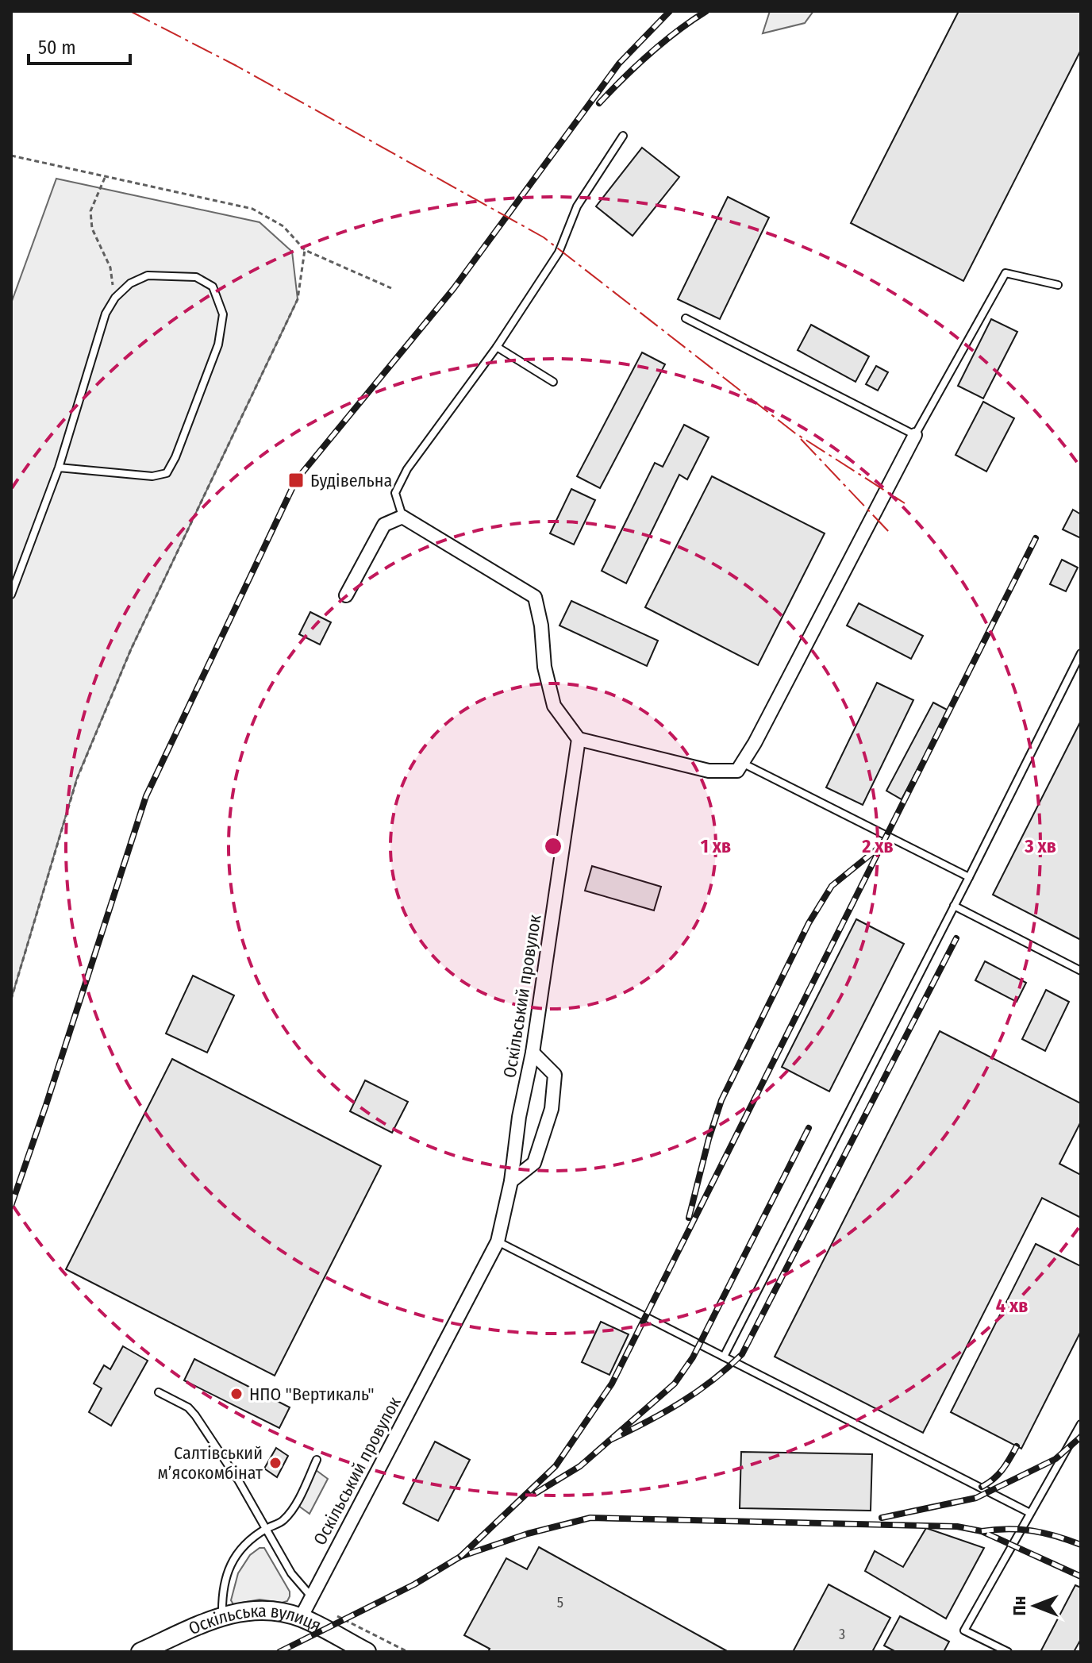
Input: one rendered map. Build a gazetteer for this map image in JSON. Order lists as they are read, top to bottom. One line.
{"streets":{"main road":["Оскільська вулиця"],"street":["Оскільський провулок"]},"crossings":[["Оскільський провулок","Оскільська вулиця"]],"places":{"transit":["Будівельна"],"other":["НПО \"Вертикаль\"","Салтівський мʼясокомбінат"]},"house_numbers":["5","3"],"scale_bar":"50 m","north":"left","rings":["1 хв","2 хв","3 хв","4 хв"]}
